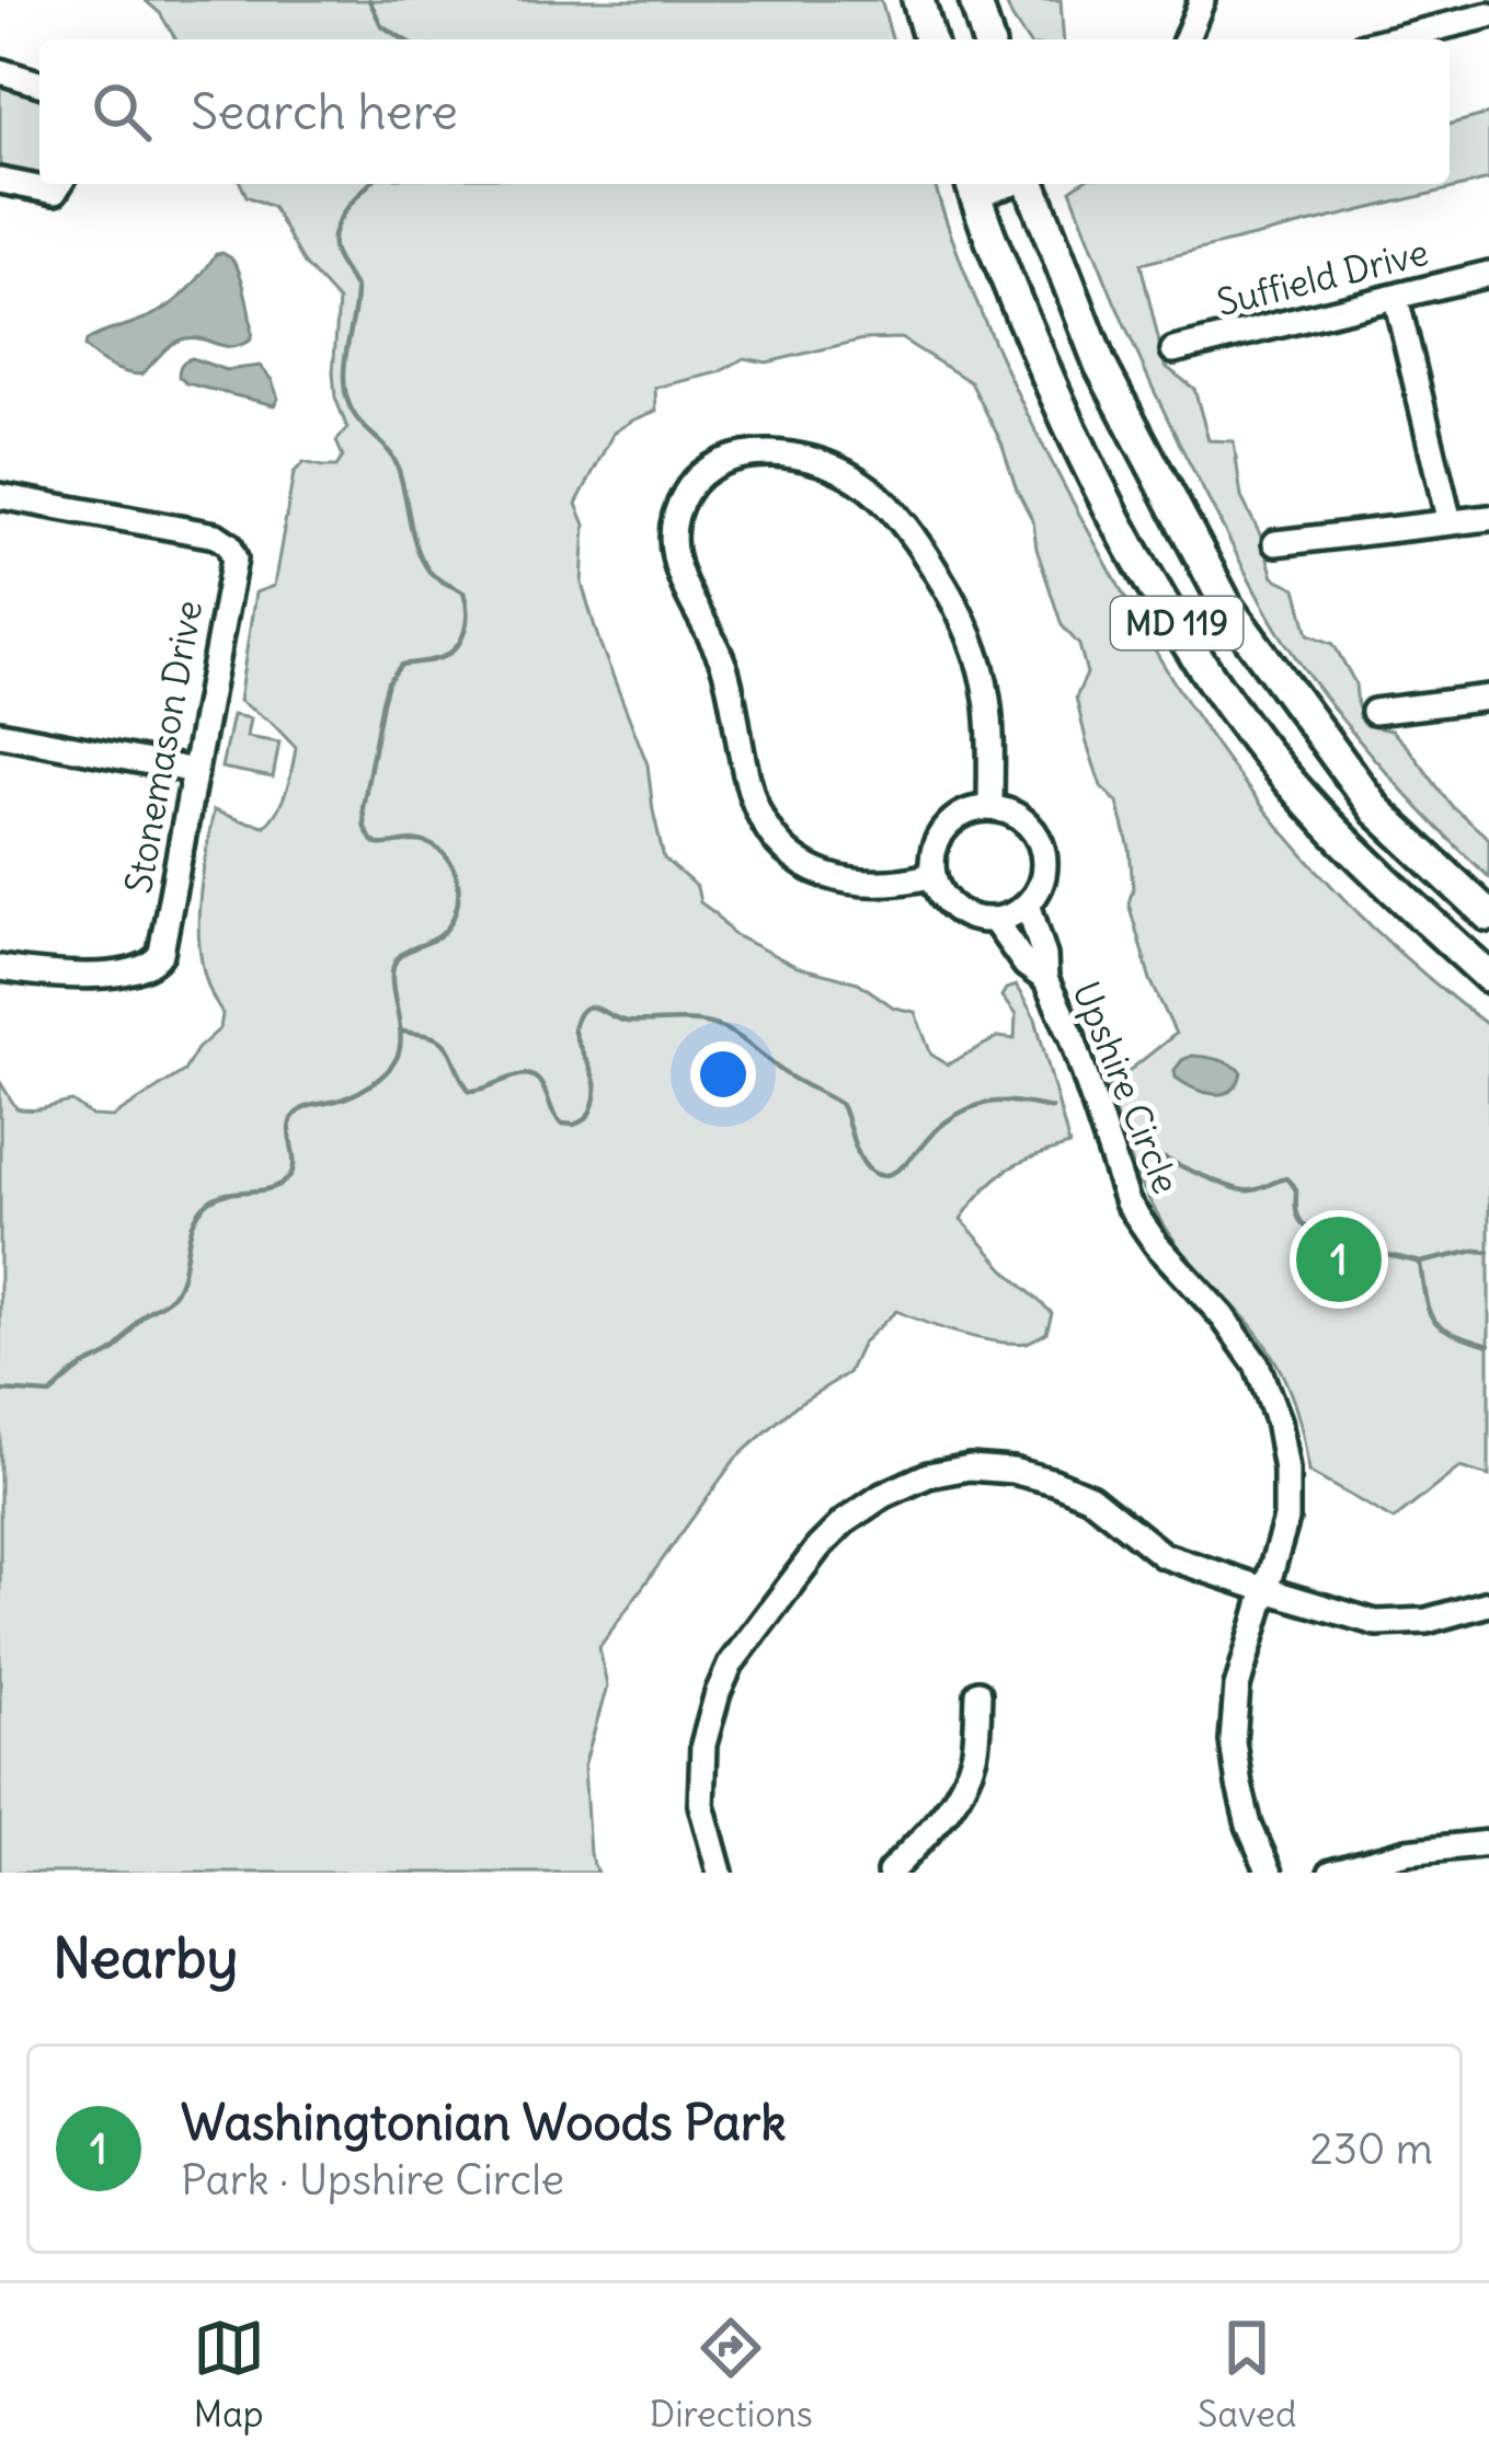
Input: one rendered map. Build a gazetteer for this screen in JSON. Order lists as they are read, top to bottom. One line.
{"streets":{"main road":["MD 119"],"street":["Suffield Drive","Stonemason Drive","Upshire Circle"]},"page":{"search":"Search here","pins":"1","heading":"Nearby","list":[{"mark":"1","name":"Washingtonian Woods Park","note":"Park · Upshire Circle","value":"230 m"}],"nav":["Map","Directions","Saved"]}}
